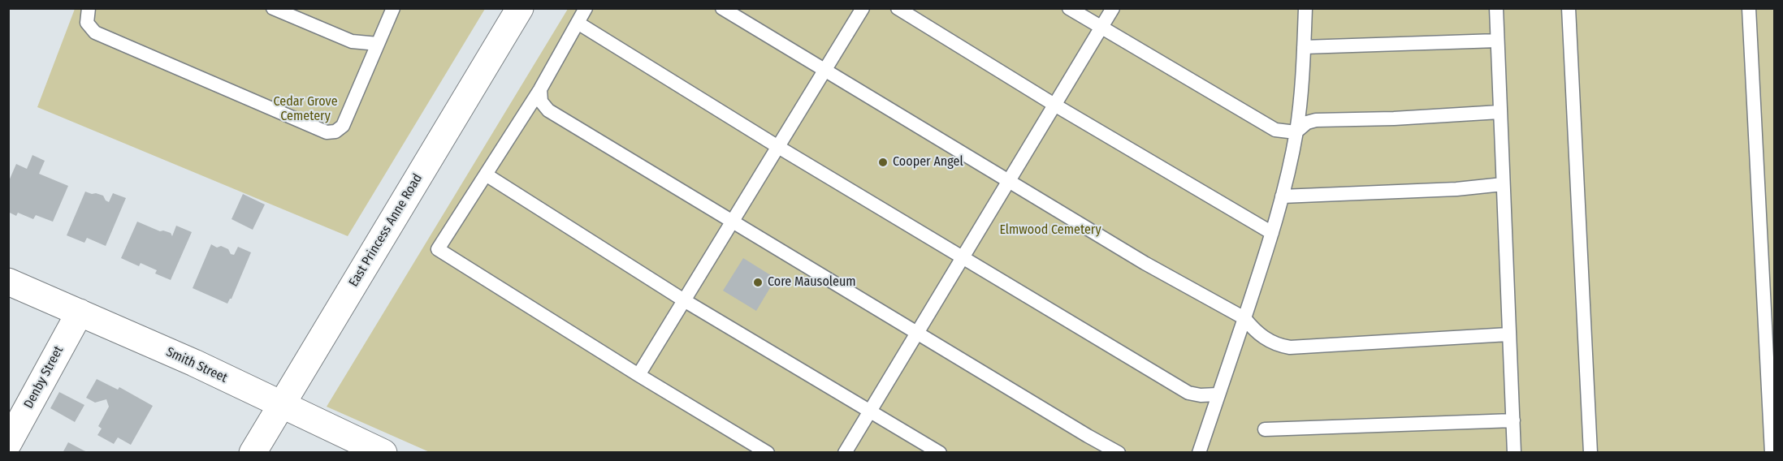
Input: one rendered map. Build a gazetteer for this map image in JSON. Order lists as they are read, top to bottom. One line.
{"streets":{"street":["East Princess Anne Road","Smith Street","Denby Street"]},"crossings":[["East Princess Anne Road","Smith Street"],["Smith Street","Denby Street"]],"parks":["Cedar Grove Cemetery","Elmwood Cemetery"],"places":["Cooper Angel","Core Mausoleum"]}
